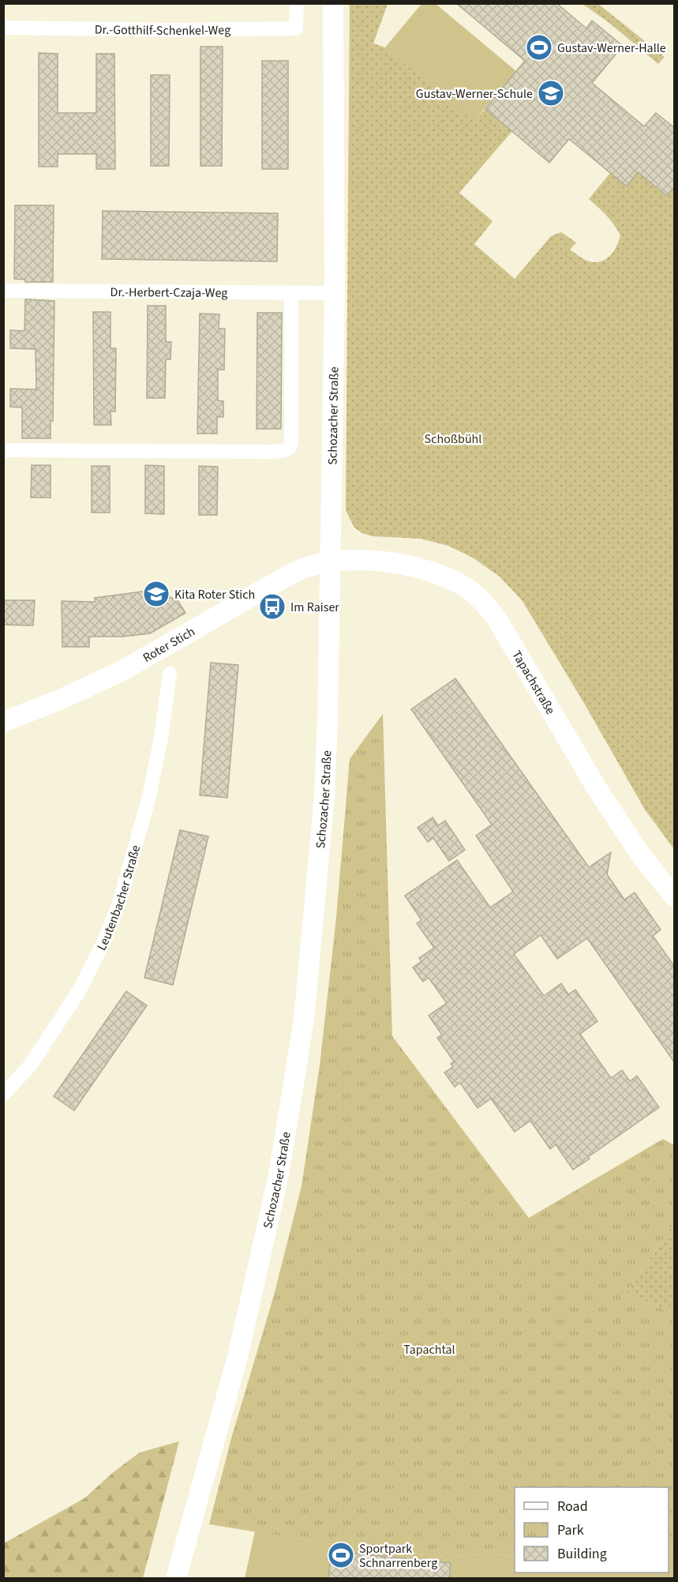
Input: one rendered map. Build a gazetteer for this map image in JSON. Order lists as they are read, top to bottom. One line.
{"streets":{"main road":["Schozacher Straße","Roter Stich","Tapachstraße"],"street":["Dr.-Gotthilf-Schenkel-Weg","Dr.-Herbert-Czaja-Weg","Leutenbacher Straße"]},"crossings":[["Dr.-Herbert-Czaja-Weg","Schozacher Straße"],["Schozacher Straße","Roter Stich"],["Schozacher Straße","Tapachstraße"],["Roter Stich","Tapachstraße"]],"parks":["Schoßbühl","Tapachtal"],"places":{"sports":["Gustav-Werner-Halle","Sportpark Schnarrenberg"],"school or university":["Gustav-Werner-Schule","Kita Roter Stich"],"bus stop":["Im Raiser"]},"legend":["Road","Park","Building"]}
